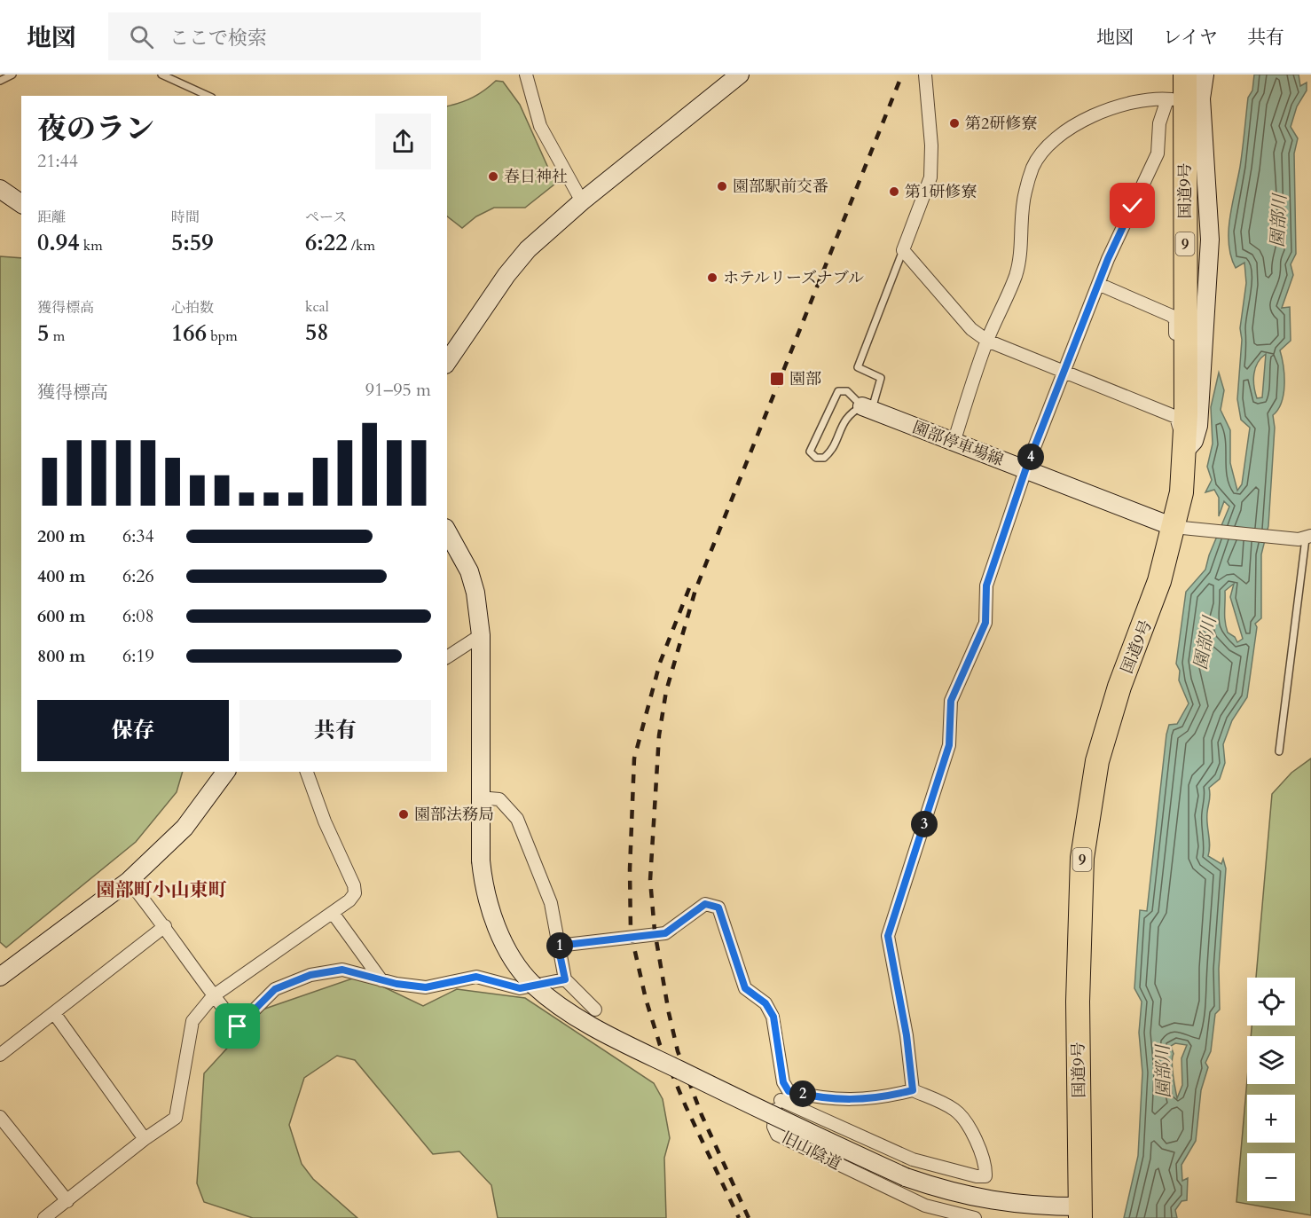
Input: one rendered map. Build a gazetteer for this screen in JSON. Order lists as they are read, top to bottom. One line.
{"streets":{"highway":["国道9号","9"],"street":["園部停車場線","旧山陰道"]},"crossings":[["国道9号","園部停車場線"]],"districts":["園部町小山東町"],"water":["園部川"],"places":{"other":["第2研修寮","春日神社","園部駅前交番","第1研修寮","ホテルリーズナブル","園部法務局"],"transit":["園部"]},"page":{"header":"地図","search":"ここで検索","nav":["地図","レイヤ","共有"],"heading":["夜のラン","21:44"],"stats":[["距離","0.94 km"],["時間","5:59"],["ペース","6:22 /km"],["獲得標高","5 m"],["心拍数","166 bpm"],["kcal","58"]],"chart":["獲得標高","91–95 m"],"pins":["4","3","1","2"],"list":[{"name":"200 m","note":"6:34"},{"name":"400 m","note":"6:26"},{"name":"600 m","note":"6:08"},{"name":"800 m","note":"6:19"}],"buttons":["保存","共有"],"map_buttons":["+","−"]}}
